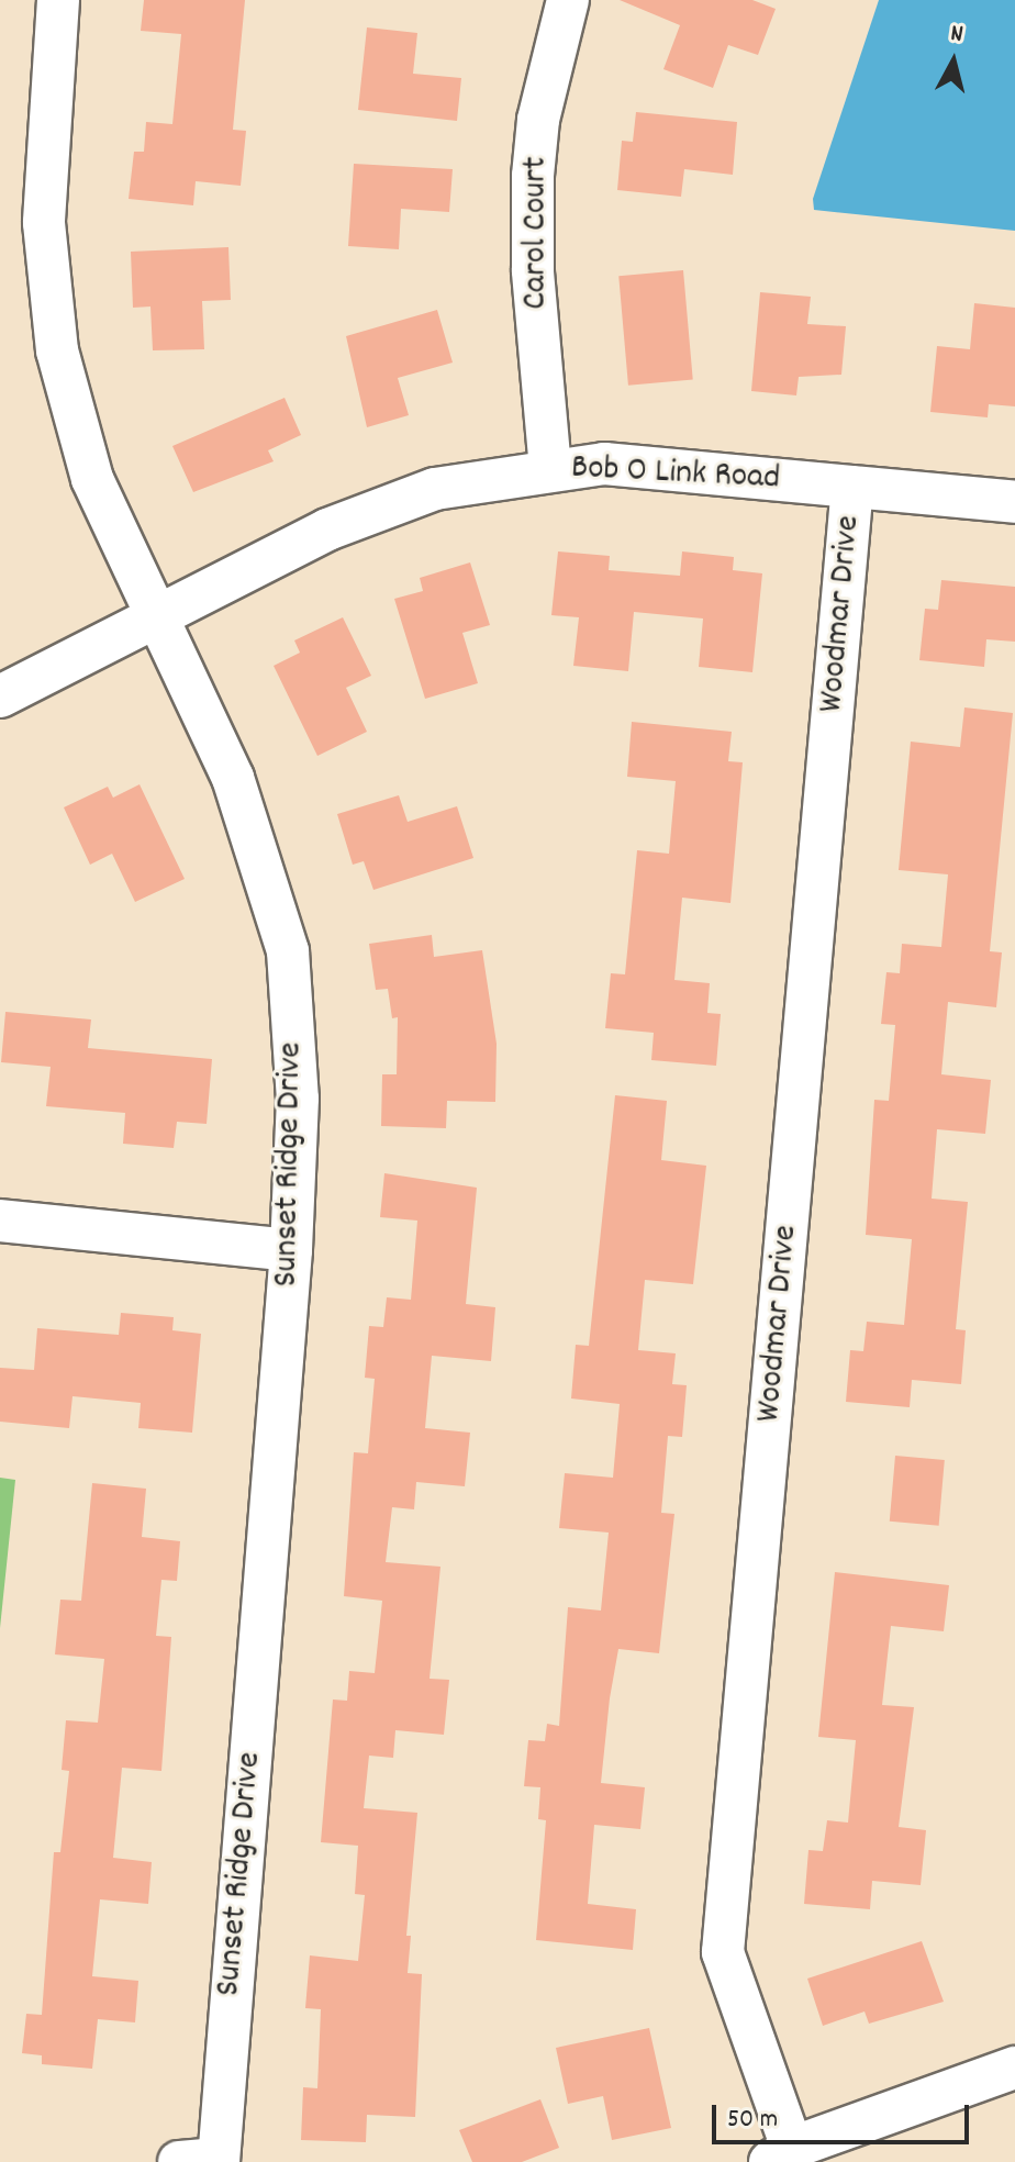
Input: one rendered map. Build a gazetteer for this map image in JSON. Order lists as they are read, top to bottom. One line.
{"streets":{"street":["Carol Court","Bob O Link Road","Woodmar Drive","Sunset Ridge Drive"]},"crossings":[["Carol Court","Bob O Link Road"],["Bob O Link Road","Woodmar Drive"],["Bob O Link Road","Sunset Ridge Drive"]],"scale_bar":"50 m","north":"top"}
